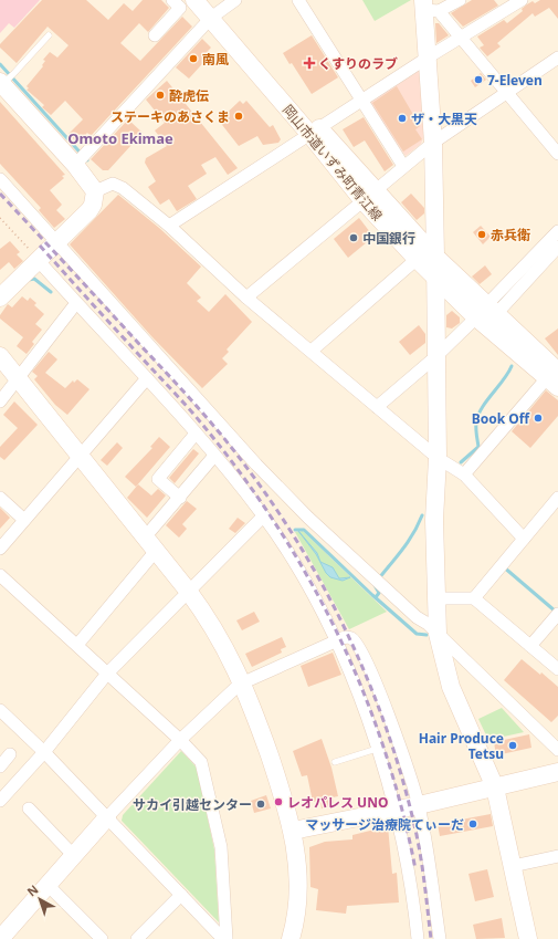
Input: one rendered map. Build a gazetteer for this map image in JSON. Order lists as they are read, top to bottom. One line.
{"streets":{"street":["岡山市道いずみ町青江線"]},"districts":["Omoto Ekimae"],"places":{"other":["南風","7-Eleven","酔虎伝","ステーキのあさくま","ザ・大黒天","赤兵衛","中国銀行","Book Off","Hair Produce Tetsu","レオパレス UNO","サカイ引越センター","マッサージ治療院てぃーだ"],"health":["くすりのラブ"]},"north":"top left"}
